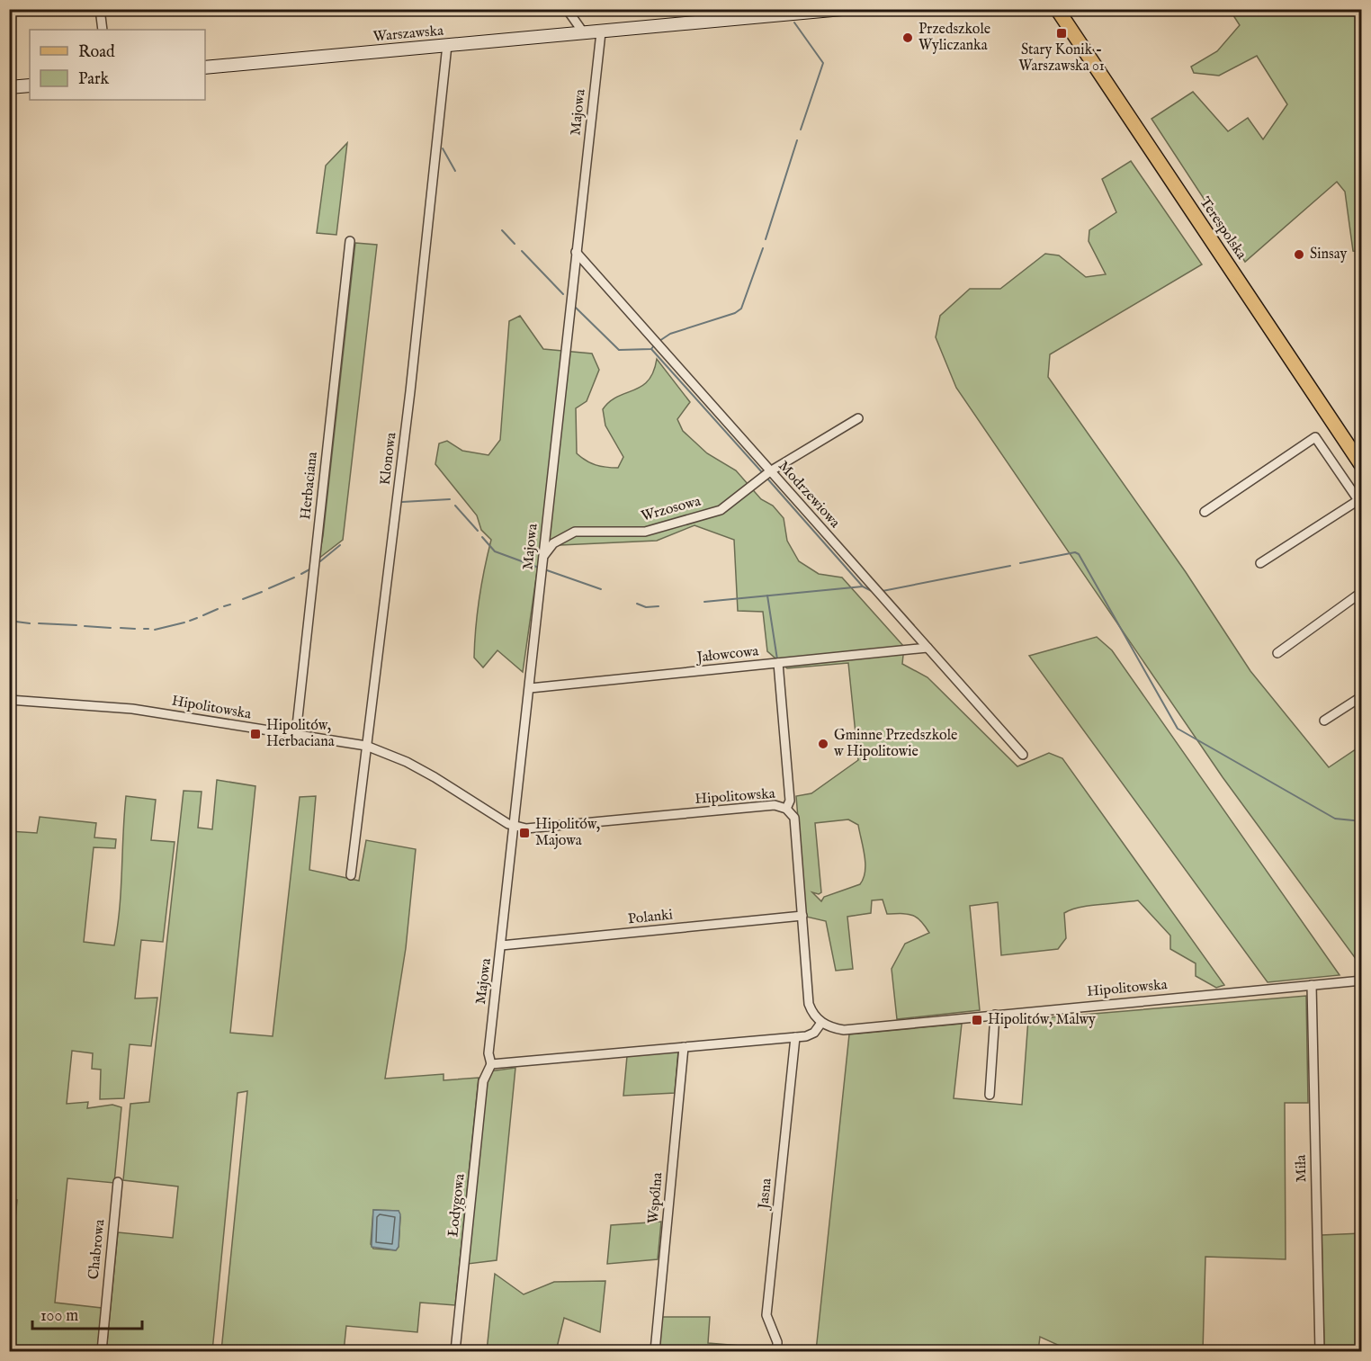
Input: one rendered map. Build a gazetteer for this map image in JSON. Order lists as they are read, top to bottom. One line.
{"streets":{"main road":["Terespolska"],"street":["Warszawska","Majowa","Klonowa","Herbaciana","Modrzewiowa","Wrzosowa","Jałowcowa","Hipolitowska","Polanki","Miła","Jasna","Wspólna","Łodygowa","Chabrowa"]},"crossings":[["Warszawska","Majowa"],["Warszawska","Klonowa"],["Majowa","Modrzewiowa"],["Majowa","Wrzosowa"],["Majowa","Jałowcowa"],["Majowa","Hipolitowska"],["Majowa","Polanki"],["Majowa","Łodygowa"],["Klonowa","Hipolitowska"],["Herbaciana","Hipolitowska"],["Modrzewiowa","Wrzosowa"],["Modrzewiowa","Jałowcowa"],["Hipolitowska","Polanki"],["Hipolitowska","Miła"]],"places":{"transit":["Stary Konik - Warszawska 01","Hipolitów, Herbaciana","Hipolitów, Majowa","Hipolitów, Malwy"],"other":["Przedszkole Wyliczanka","Sinsay","Gminne Przedszkole w Hipolitowie"]},"legend":["Road","Park"],"scale_bar":"100 m"}
